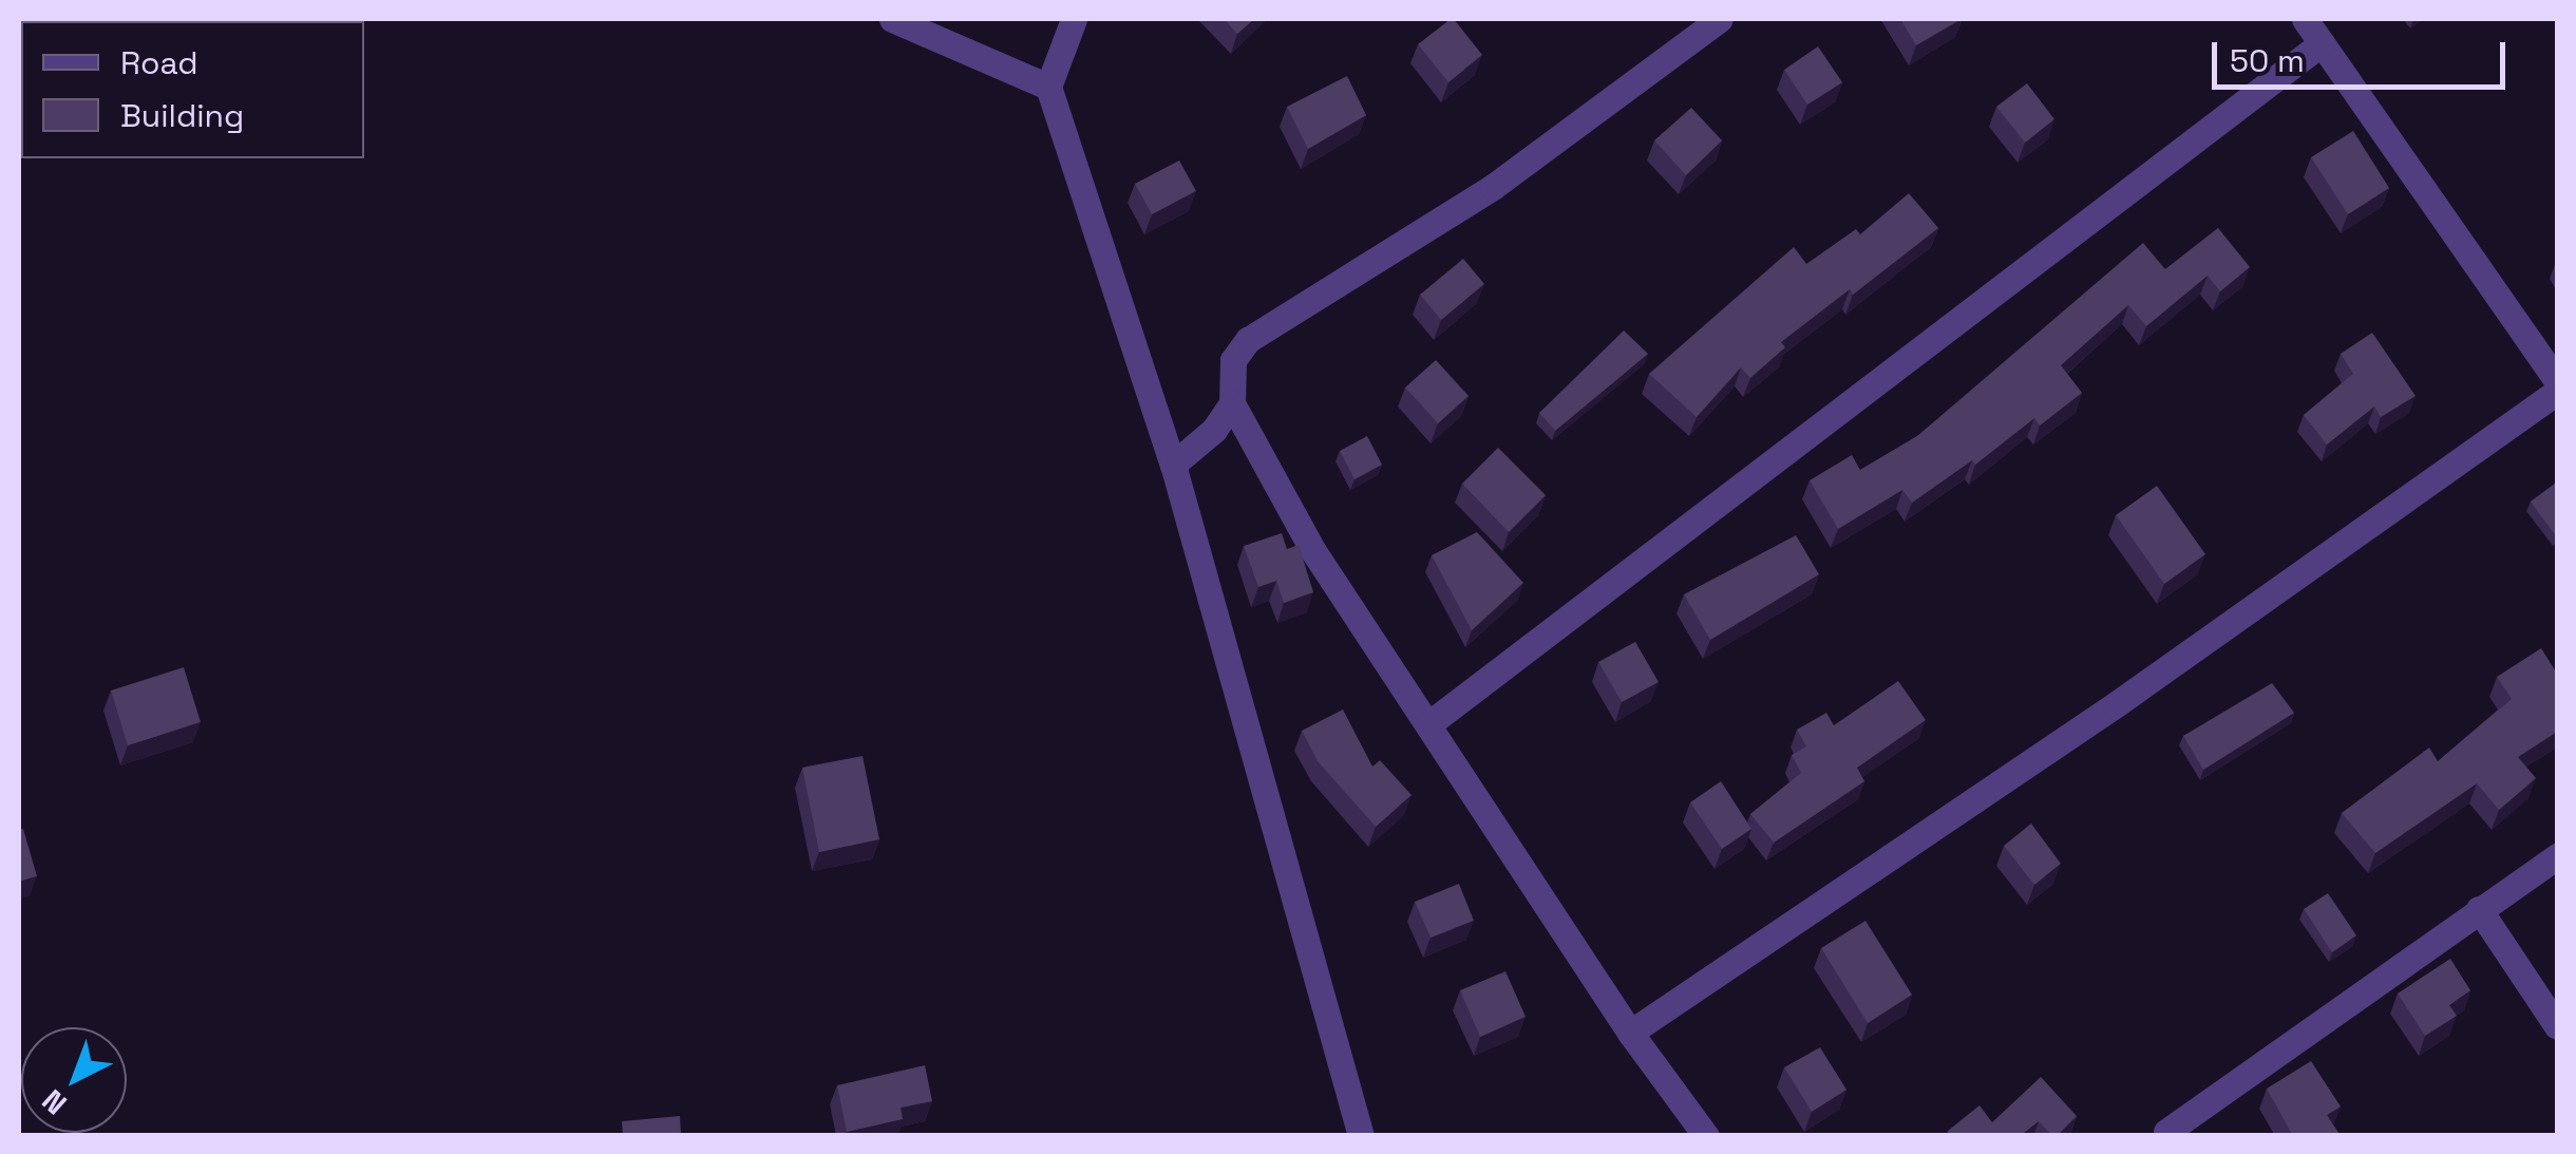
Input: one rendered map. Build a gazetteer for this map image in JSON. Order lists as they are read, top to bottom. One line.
{"legend":["Road","Building"],"scale_bar":"50 m","north":"bottom left"}
